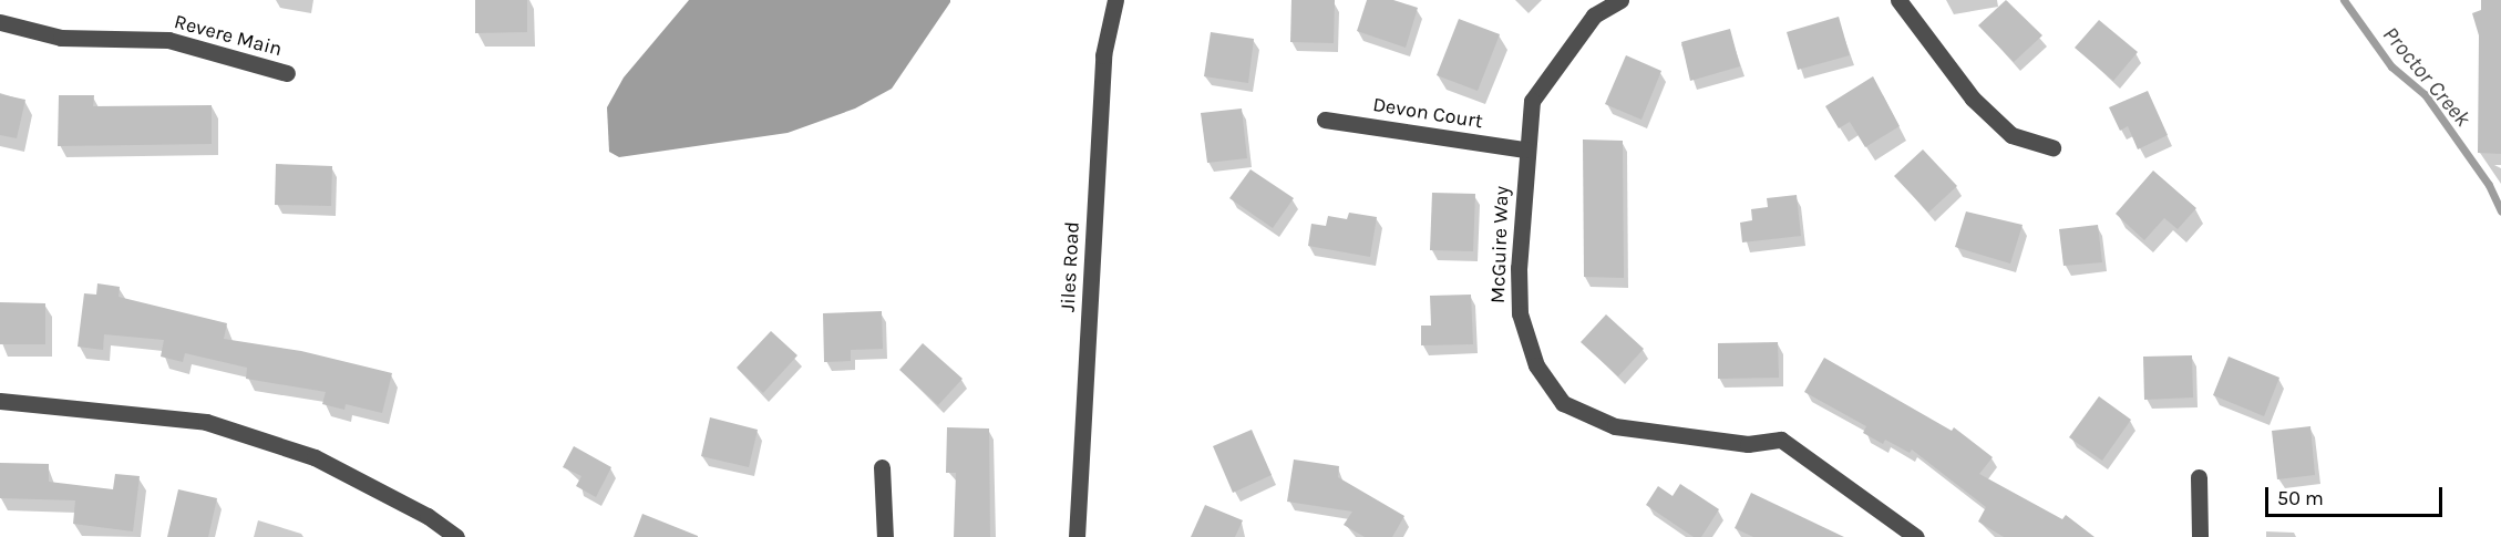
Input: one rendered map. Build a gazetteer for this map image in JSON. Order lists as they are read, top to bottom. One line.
{"streets":{"street":["Revere Main","Devon Court","McGuire Way","Jiles Road"]},"crossings":[["Devon Court","McGuire Way"]],"water":["Proctor Creek"],"scale_bar":"50 m"}
